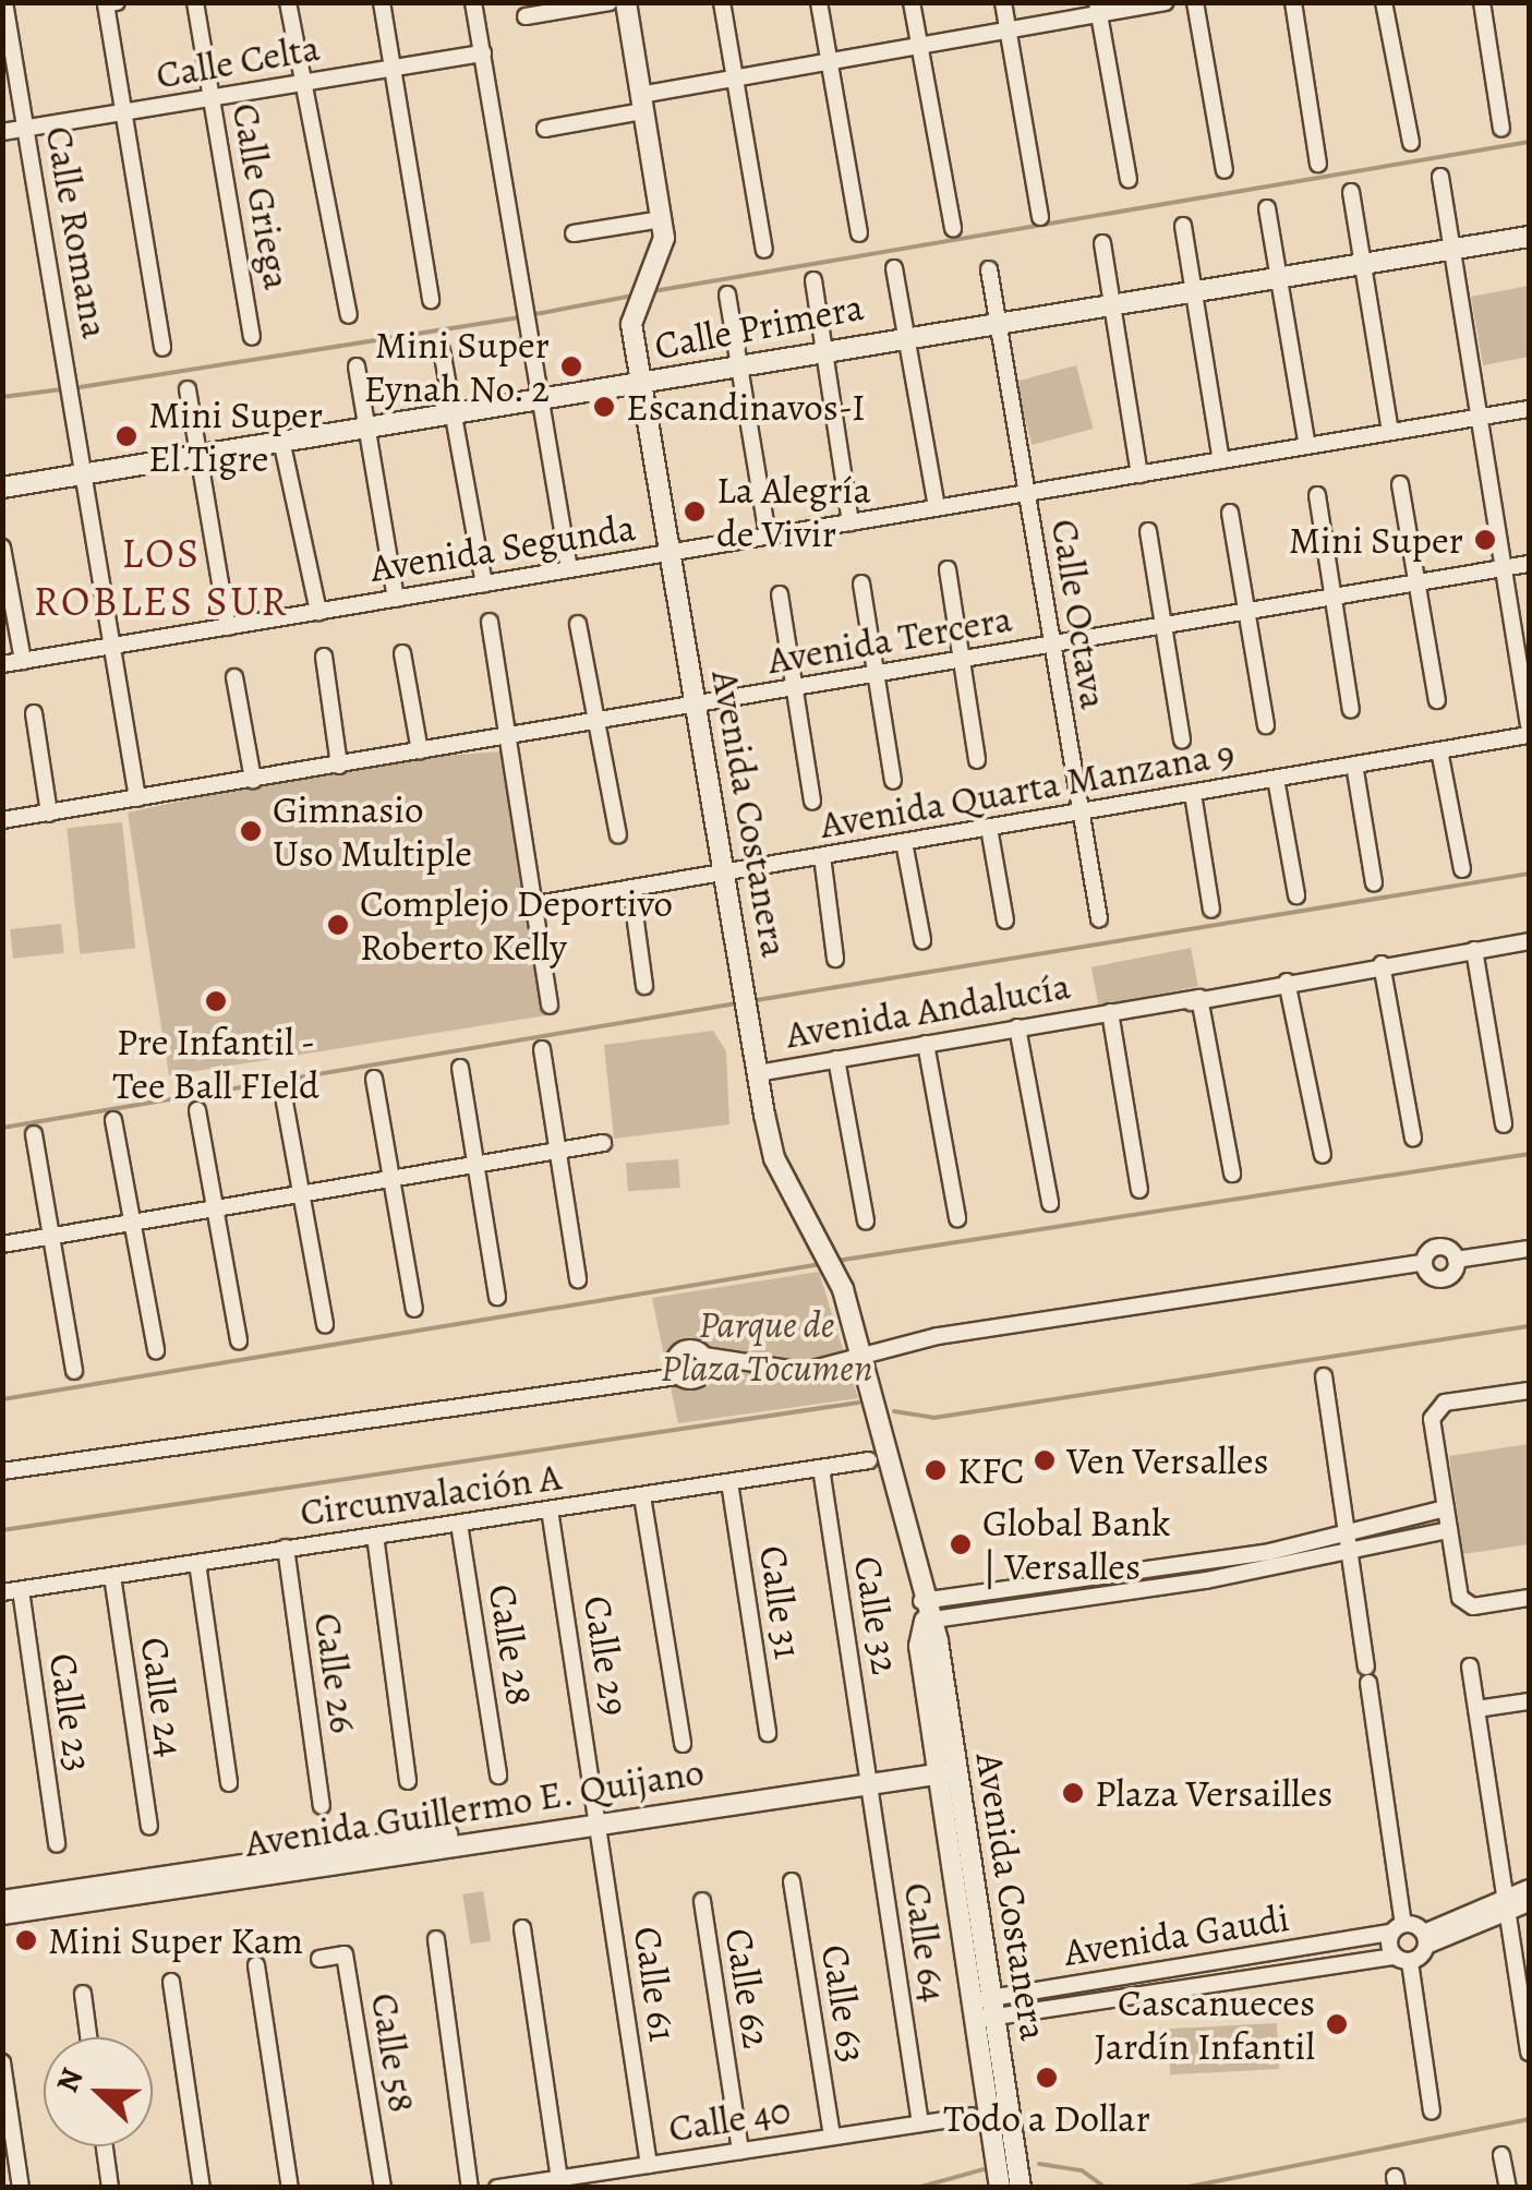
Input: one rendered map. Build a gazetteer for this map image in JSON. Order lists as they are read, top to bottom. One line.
{"streets":{"street":["Calle Celta","Calle Griega","Calle Romana","Calle Primera","Avenida Segunda","Calle Octava","Avenida Tercera","Avenida Quarta Manzana 9","Avenida Costanera","Avenida Andalucía","Circunvalación A","Calle 31","Calle 32","Calle 28","Calle 29","Calle 26","Calle 24","Calle 23","Avenida Guillermo E. Quijano","Avenida Gaudi","Calle 64","Calle 61","Calle 62","Calle 63","Calle 58","Calle 40"]},"crossings":[["Calle Celta","Calle Griega"],["Calle Celta","Calle Romana"],["Calle Romana","Calle Primera"],["Calle Romana","Avenida Segunda"],["Calle Romana","Avenida Tercera"],["Calle Primera","Calle Octava"],["Calle Primera","Avenida Costanera"],["Avenida Segunda","Calle Octava"],["Avenida Segunda","Avenida Costanera"],["Calle Octava","Avenida Tercera"],["Calle Octava","Avenida Quarta Manzana 9"],["Avenida Tercera","Avenida Costanera"],["Avenida Quarta Manzana 9","Avenida Costanera"],["Avenida Costanera","Avenida Andalucía"],["Avenida Costanera","Avenida Guillermo E. Quijano"],["Avenida Costanera","Avenida Gaudi"],["Circunvalación A","Calle 31"],["Circunvalación A","Calle 32"],["Circunvalación A","Calle 28"],["Circunvalación A","Calle 29"],["Circunvalación A","Calle 26"],["Circunvalación A","Calle 24"],["Circunvalación A","Calle 23"],["Calle 32","Avenida Guillermo E. Quijano"],["Calle 32","Calle 64"],["Calle 29","Avenida Guillermo E. Quijano"],["Calle 29","Calle 61"],["Avenida Guillermo E. Quijano","Calle 64"],["Avenida Guillermo E. Quijano","Calle 61"],["Calle 64","Calle 40"],["Calle 61","Calle 40"],["Calle 62","Calle 40"],["Calle 63","Calle 40"]],"districts":["LOS ROBLES SUR"],"parks":["Parque de Plaza Tocumen"],"places":["Mini Super Eynah No. 2","Escandinavos-I","Mini Super El Tigre","La Alegría de Vivir","Mini Super","Gimnasio Uso Multiple","Complejo Deportivo Roberto Kelly","Pre Infantil - Tee Ball FIeld","Ven Versalles","KFC","Global Bank | Versalles","Plaza Versailles","Mini Super Kam","Cascanueces Jardín Infantil","Todo a Dollar"],"north":"left"}
